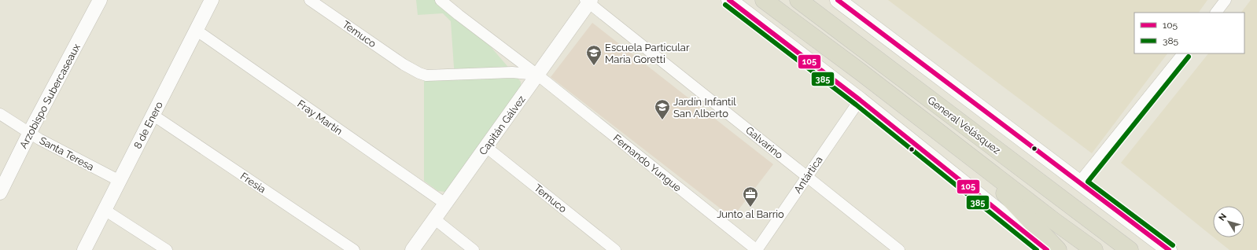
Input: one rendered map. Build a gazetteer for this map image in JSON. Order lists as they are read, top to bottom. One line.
{"streets":{"highway":["General Velásquez"],"street":["Temuco","Arzobispo Subercaseaux","Fray Martín","8 de Enero","Capitán Gálvez","Galvarino","Santa Teresa","Fernando Yungue","Antártica","Fresia"]},"crossings":[["Temuco","Capitán Gálvez"],["Temuco","Fernando Yungue"],["Arzobispo Subercaseaux","Santa Teresa"],["Fray Martín","8 de Enero"],["Fray Martín","Capitán Gálvez"],["8 de Enero","Santa Teresa"],["8 de Enero","Fresia"],["Capitán Gálvez","Galvarino"],["Capitán Gálvez","Fernando Yungue"],["Galvarino","Antártica"],["Fernando Yungue","Antártica"]],"places":{"school or university":["Escuela Particular Maria Goretti","Jardín Infantil San Alberto"],"office":["Junto al Barrio"]},"lines":["transit line 105","transit line 385"],"legend":["105","385"],"north":"top left"}
